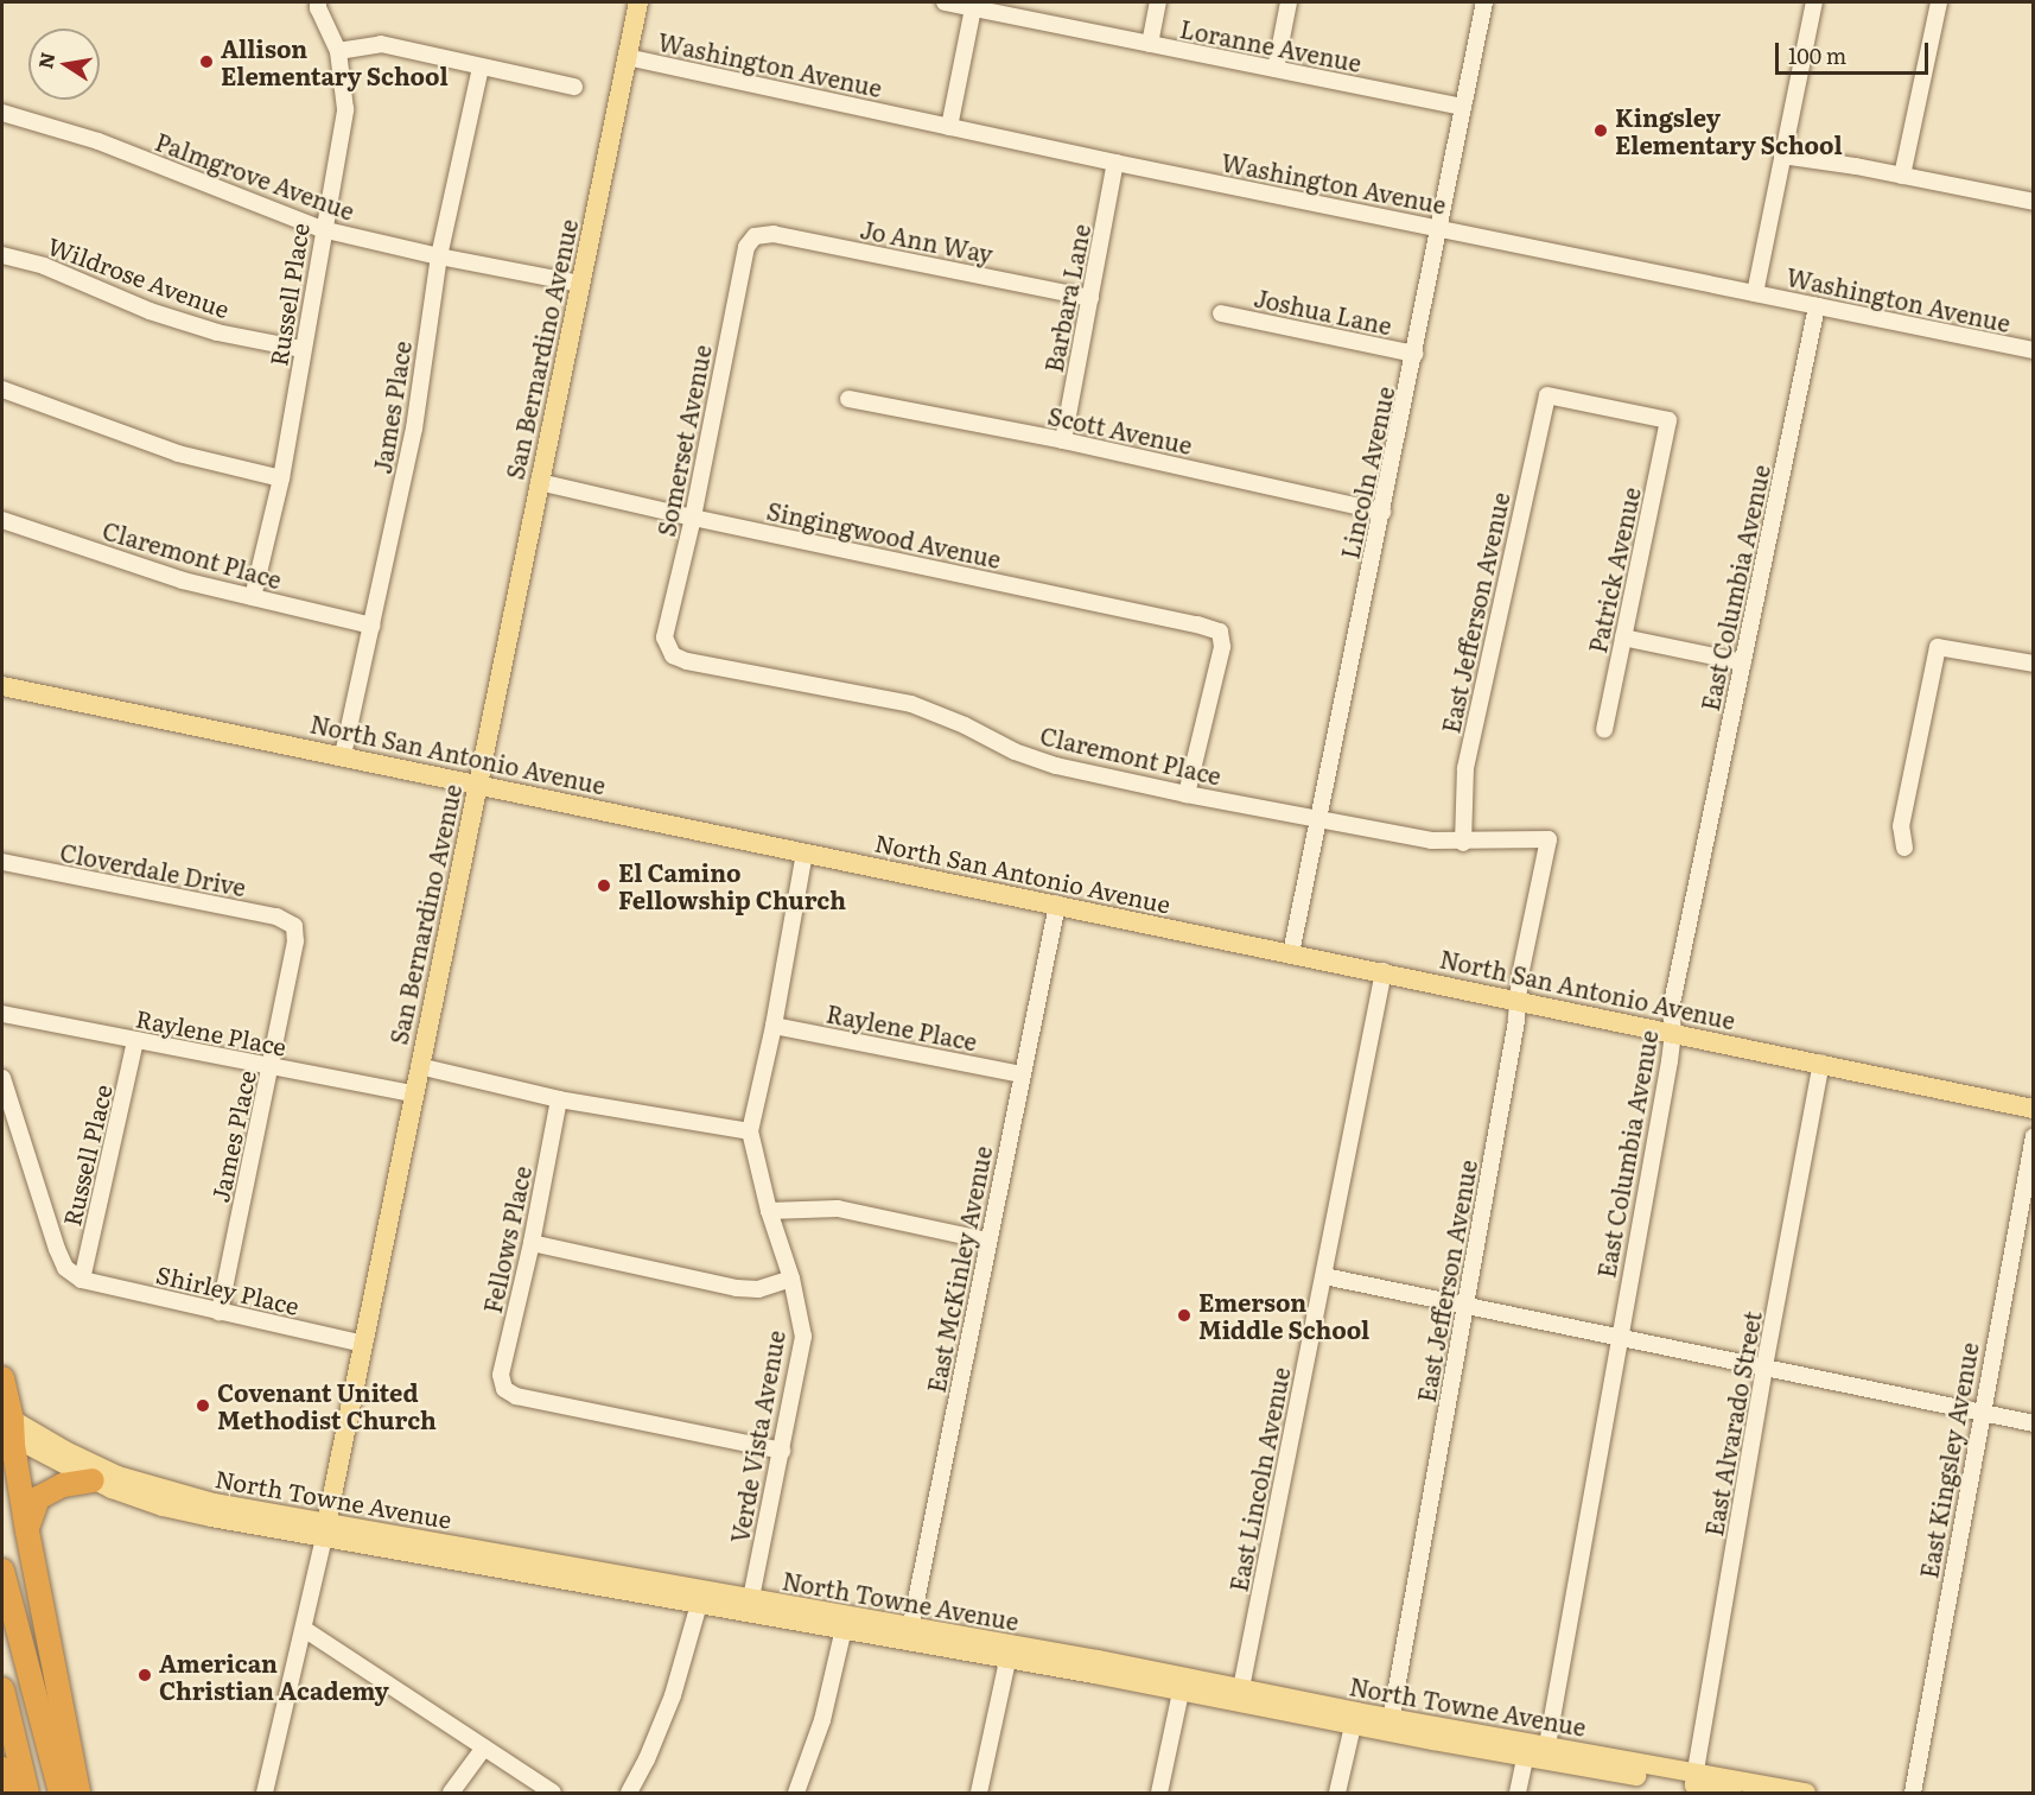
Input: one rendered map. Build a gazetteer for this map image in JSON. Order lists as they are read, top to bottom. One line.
{"streets":{"main road":["San Bernardino Avenue","North San Antonio Avenue","North Towne Avenue"],"street":["Loranne Avenue","Washington Avenue","Palmgrove Avenue","Jo Ann Way","Wildrose Avenue","Russell Place","Barbara Lane","Joshua Lane","James Place","Scott Avenue","Somerset Avenue","Lincoln Avenue","Singingwood Avenue","Claremont Place","Patrick Avenue","East Columbia Avenue","East Jefferson Avenue","Cloverdale Drive","Raylene Place","Fellows Place","East McKinley Avenue","Shirley Place","East Alvarado Street","Verde Vista Avenue","East Kingsley Avenue","East Lincoln Avenue"]},"crossings":[["Loranne Avenue","Lincoln Avenue"],["Washington Avenue","Barbara Lane"],["Washington Avenue","San Bernardino Avenue"],["Washington Avenue","Lincoln Avenue"],["Washington Avenue","East Columbia Avenue"],["Palmgrove Avenue","Russell Place"],["Palmgrove Avenue","San Bernardino Avenue"],["Palmgrove Avenue","James Place"],["Jo Ann Way","Barbara Lane"],["Jo Ann Way","Somerset Avenue"],["Wildrose Avenue","Russell Place"],["Russell Place","Claremont Place"],["Russell Place","Raylene Place"],["Russell Place","Shirley Place"],["Barbara Lane","Scott Avenue"],["Joshua Lane","Lincoln Avenue"],["San Bernardino Avenue","Singingwood Avenue"],["San Bernardino Avenue","North San Antonio Avenue"],["San Bernardino Avenue","Raylene Place"],["San Bernardino Avenue","Shirley Place"],["San Bernardino Avenue","North Towne Avenue"],["James Place","Claremont Place"],["James Place","North San Antonio Avenue"],["James Place","Cloverdale Drive"],["James Place","Raylene Place"],["James Place","Shirley Place"],["Scott Avenue","Lincoln Avenue"],["Somerset Avenue","Singingwood Avenue"],["Somerset Avenue","Claremont Place"],["Lincoln Avenue","Claremont Place"],["Lincoln Avenue","North San Antonio Avenue"],["Singingwood Avenue","Claremont Place"],["Claremont Place","East Jefferson Avenue"],["Patrick Avenue","East Jefferson Avenue"],["East Columbia Avenue","North San Antonio Avenue"],["East Columbia Avenue","North Towne Avenue"],["East Jefferson Avenue","North San Antonio Avenue"],["East Jefferson Avenue","North Towne Avenue"],["North San Antonio Avenue","East McKinley Avenue"],["North San Antonio Avenue","East Alvarado Street"],["North San Antonio Avenue","Verde Vista Avenue"],["North San Antonio Avenue","East Lincoln Avenue"],["Raylene Place","East McKinley Avenue"],["Raylene Place","Verde Vista Avenue"],["Fellows Place","Verde Vista Avenue"],["East McKinley Avenue","North Towne Avenue"],["East Alvarado Street","North Towne Avenue"],["Verde Vista Avenue","North Towne Avenue"],["East Lincoln Avenue","North Towne Avenue"]],"places":["Allison Elementary School","Kingsley Elementary School","El Camino Fellowship Church","Emerson Middle School","Covenant United Methodist Church","American Christian Academy"],"scale_bar":"100 m","north":"left"}
